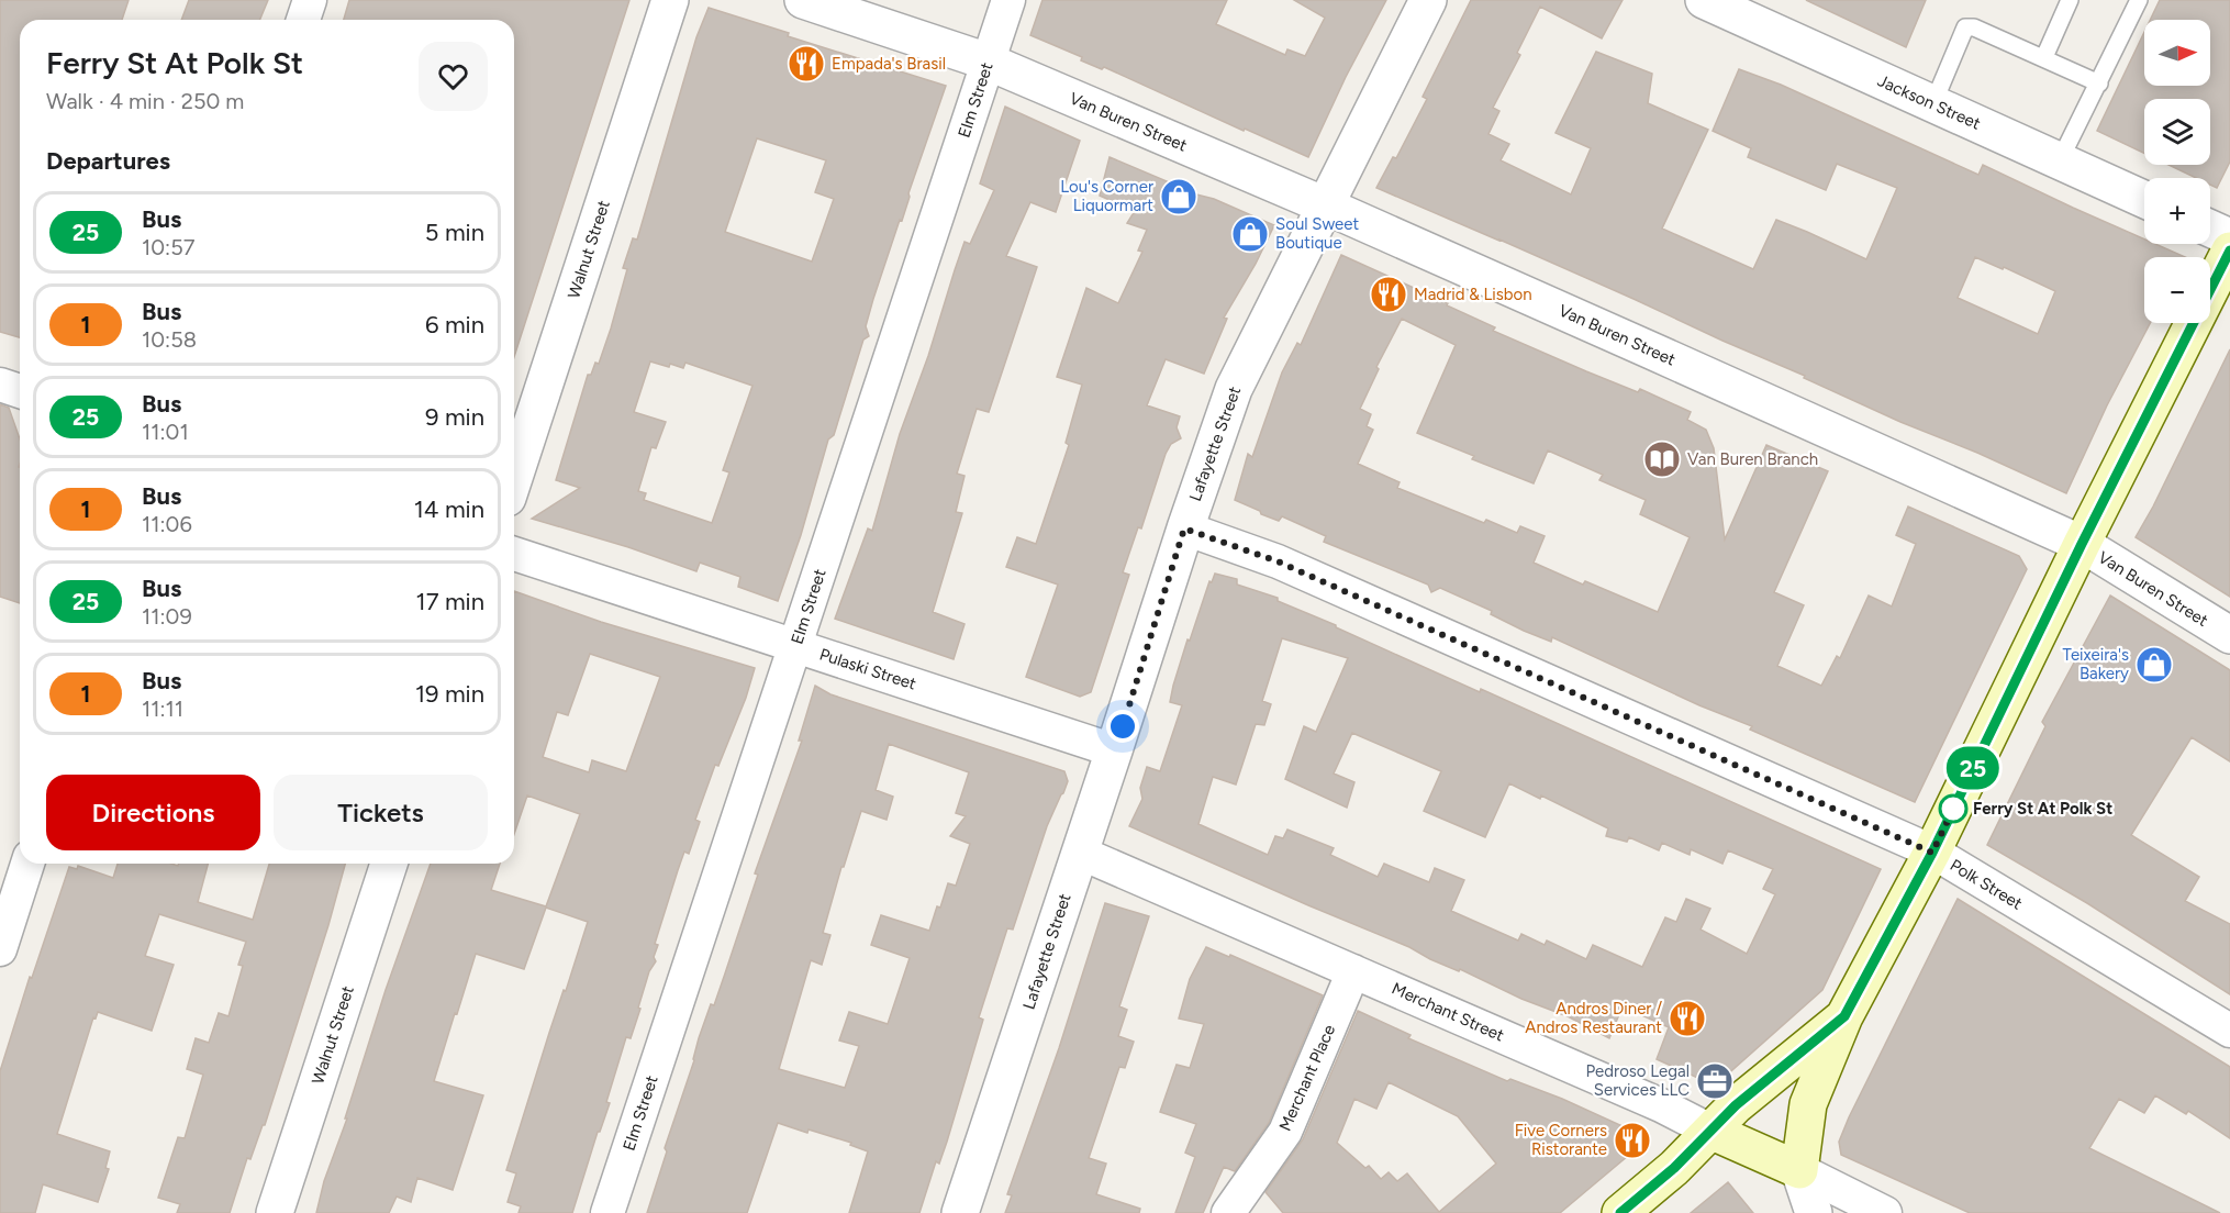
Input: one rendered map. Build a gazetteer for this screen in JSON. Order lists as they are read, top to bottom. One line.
{"streets":{"main road":["Merchant Street"],"street":["Elm Street","Jackson Street","Van Buren Street","Walnut Street","Lafayette Street","Pulaski Street","Polk Street","Merchant Place"]},"crossings":[["Elm Street","Van Buren Street"],["Elm Street","Pulaski Street"],["Van Buren Street","Lafayette Street"],["Lafayette Street","Pulaski Street"],["Lafayette Street","Polk Street"],["Lafayette Street","Merchant Street"],["Merchant Street","Merchant Place"]],"places":{"restaurant":["Empada's Brasil","Madrid & Lisbon","Andros Diner / Andros Restaurant","Five Corners Ristorante"],"shop":["Lou's Corner Liquormart","Soul Sweet Boutique","Teixeira's Bakery"],"library":["Van Buren Branch"],"other":["Ferry St At Polk St"],"office":["Pedroso Legal Services LLC"]},"lines":["bus line 25"],"north":"right","page":{"on_map":"25","map_buttons":["+","−"],"heading":[["Ferry St At Polk St","Walk · 4 min · 250 m"],"Departures"],"list":[{"mark":"25","name":"Bus","note":"10:57","value":"5 min"},{"mark":"1","name":"Bus","note":"10:58","value":"6 min"},{"mark":"25","name":"Bus","note":"11:01","value":"9 min"},{"mark":"1","name":"Bus","note":"11:06","value":"14 min"},{"mark":"25","name":"Bus","note":"11:09","value":"17 min"},{"mark":"1","name":"Bus","note":"11:11","value":"19 min"}],"buttons":["Directions","Tickets"]}}
